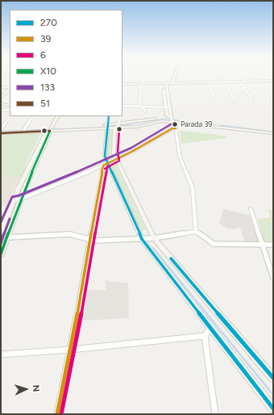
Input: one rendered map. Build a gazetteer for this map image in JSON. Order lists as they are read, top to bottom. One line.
{"places":["Parada 39"],"lines":["transit line 270","transit line 133","transit line 39","transit line 6","transit line X10","transit line 51"],"legend":["270","39","6","X10","133","51"],"north":"right"}
